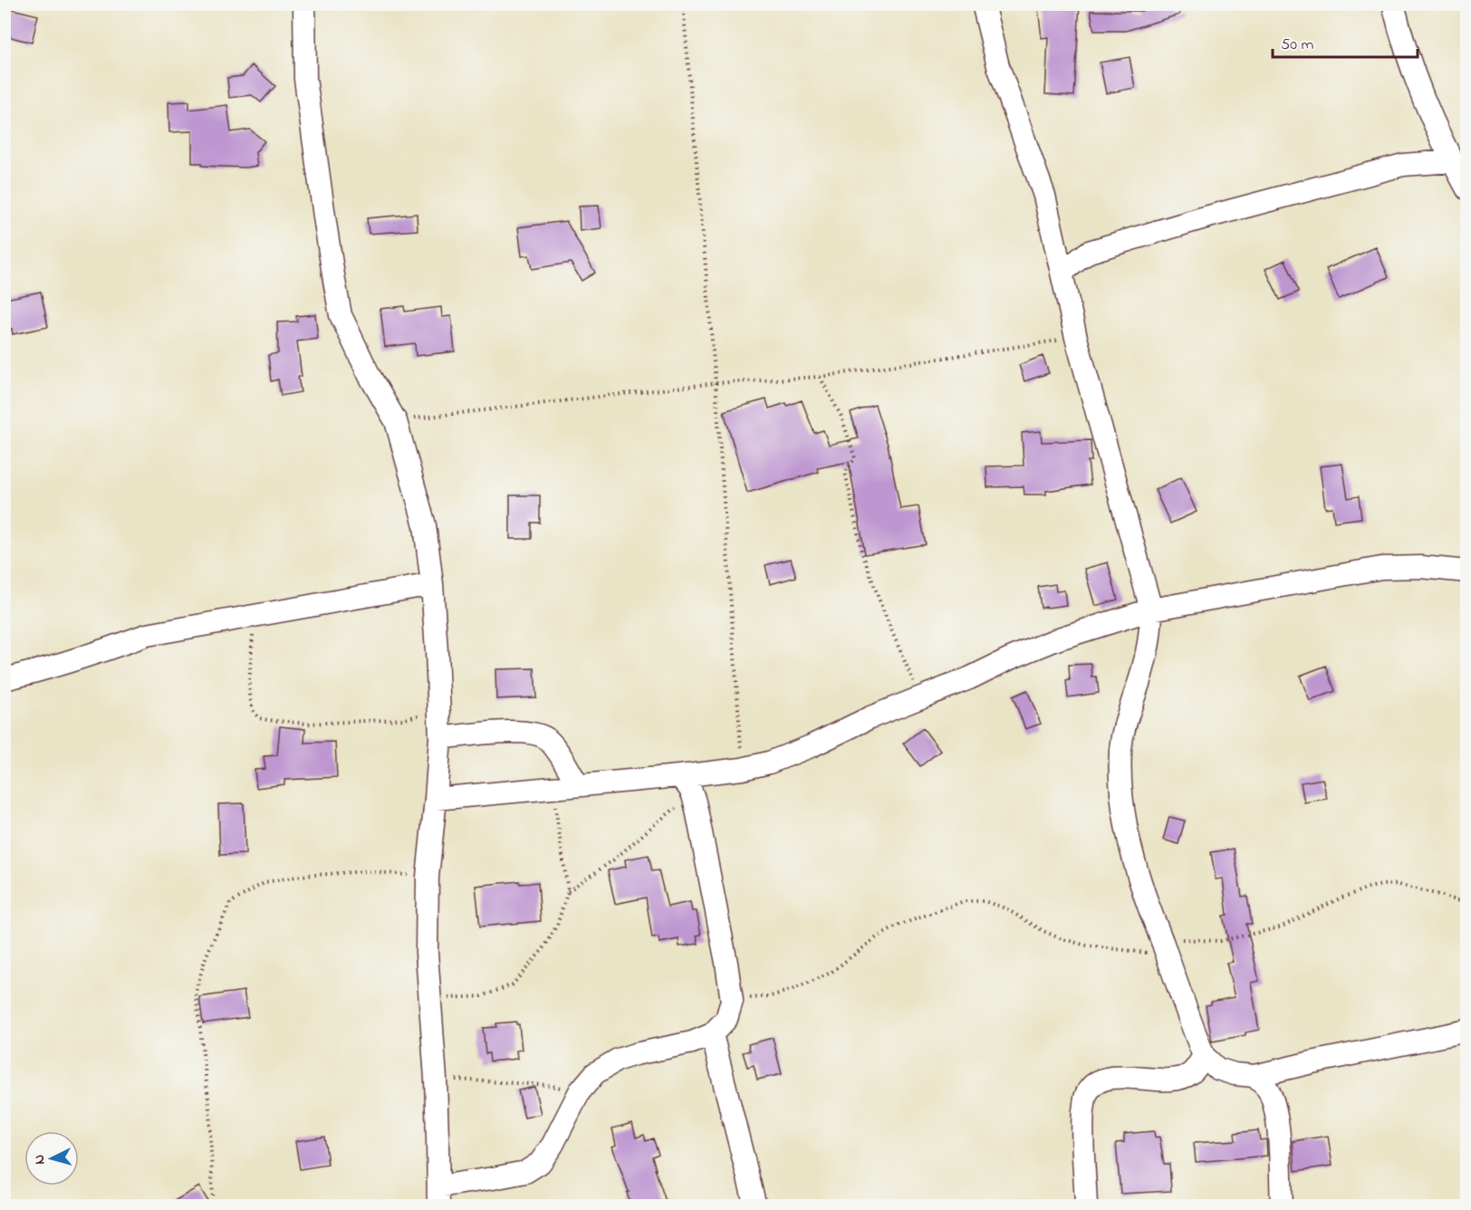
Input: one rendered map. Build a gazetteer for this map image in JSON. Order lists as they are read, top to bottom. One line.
{"scale_bar":"50 m","north":"left"}
